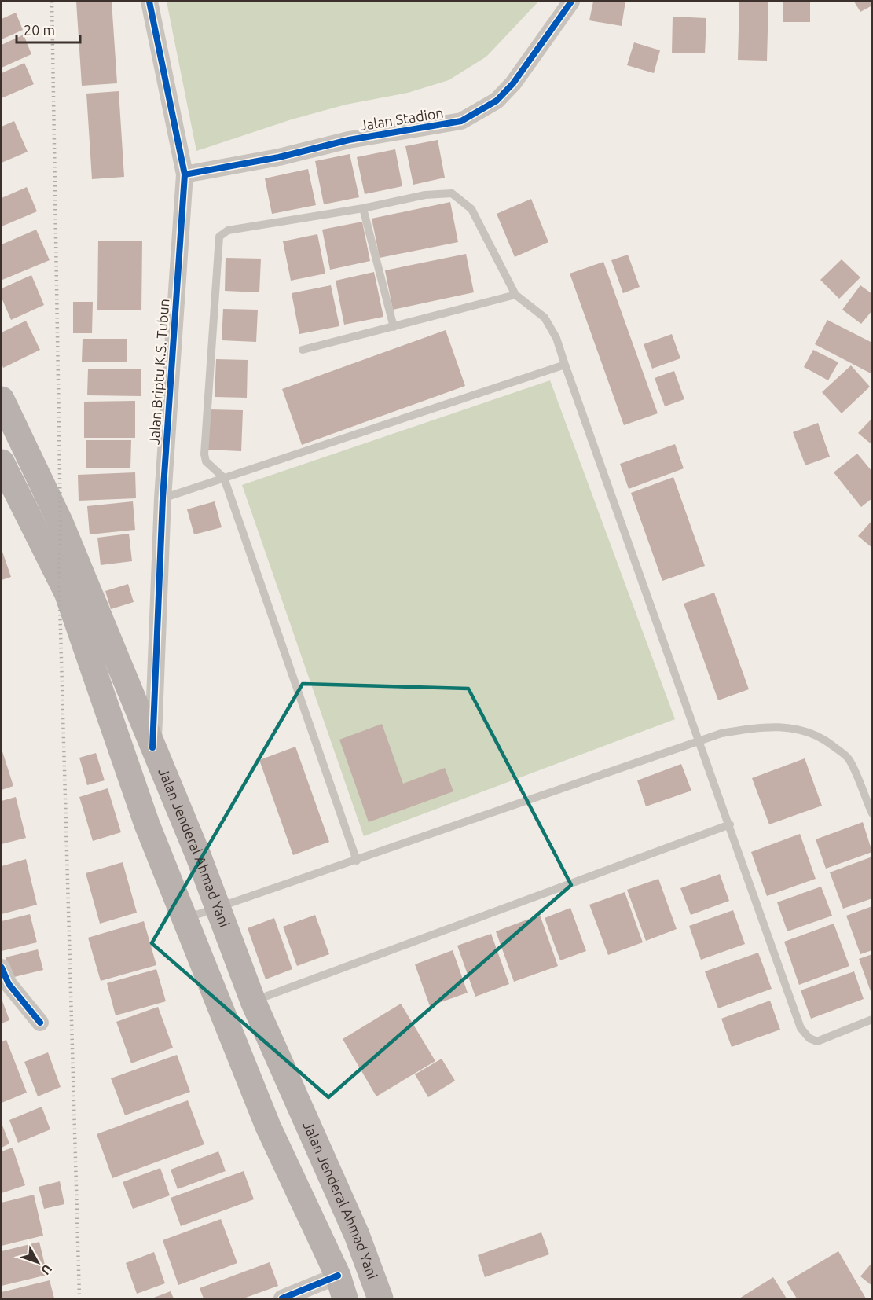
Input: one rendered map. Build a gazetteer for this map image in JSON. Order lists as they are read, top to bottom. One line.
{"streets":{"main road":["Jalan Jenderal Ahmad Yani"],"street":["Jalan Stadion","Jalan Briptu K.S. Tubun"]},"crossings":[["Jalan Stadion","Jalan Briptu K.S. Tubun"],["Jalan Briptu K.S. Tubun","Jalan Jenderal Ahmad Yani"]],"scale_bar":"20 m","north":"bottom right"}
